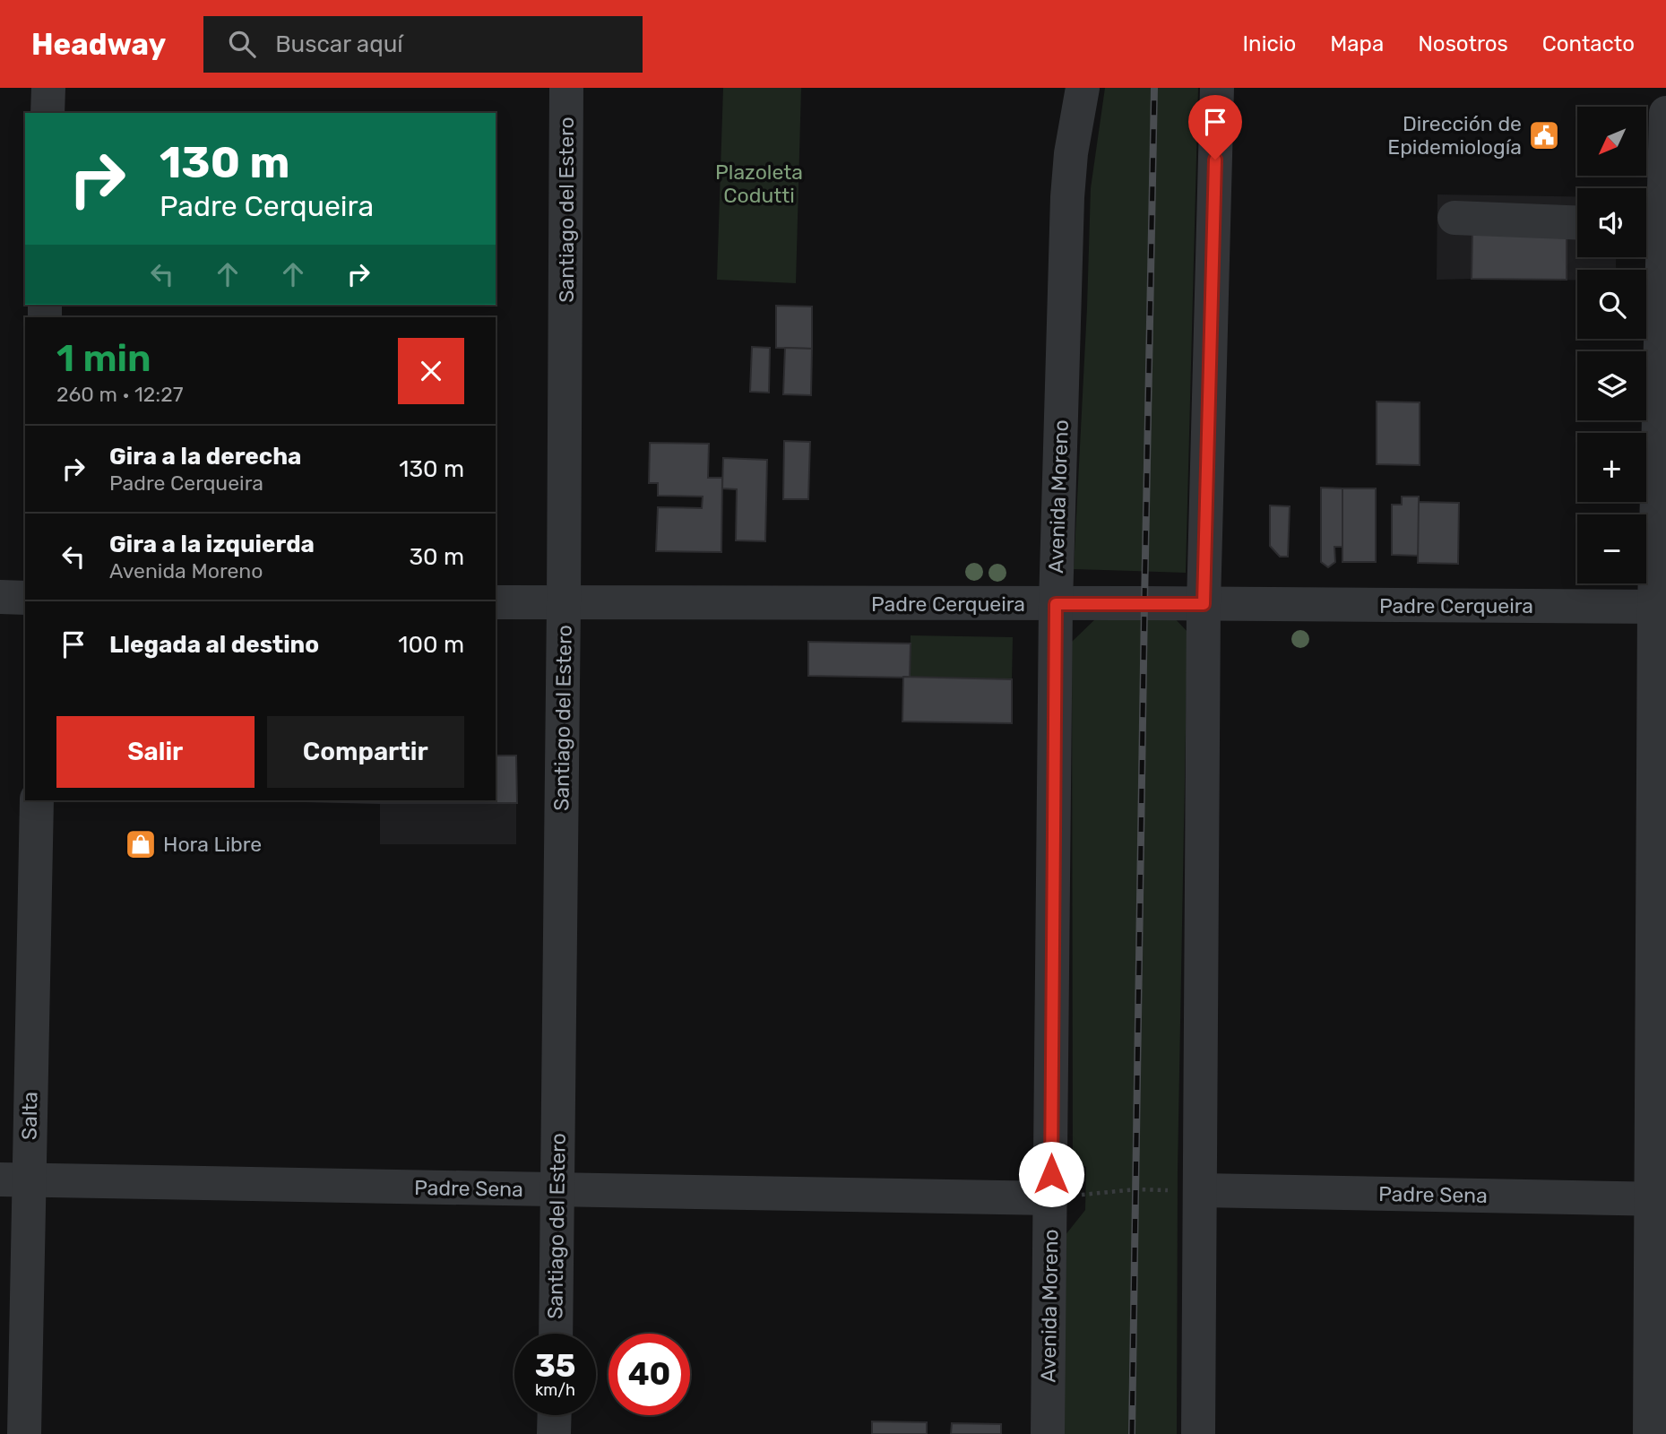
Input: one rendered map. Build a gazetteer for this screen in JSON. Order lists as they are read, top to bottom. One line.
{"streets":{"street":["Santiago del Estero","Avenida Moreno","Padre Cerqueira","Salta","Padre Sena"]},"crossings":[["Santiago del Estero","Padre Cerqueira"],["Santiago del Estero","Padre Sena"],["Avenida Moreno","Padre Cerqueira"],["Avenida Moreno","Padre Sena"],["Salta","Padre Sena"]],"parks":["Plazoleta Codutti"],"places":{"public building":["Dirección de Epidemiología"],"shop":["Hora Libre"]},"north":"bottom left","page":{"header":"Headway","search":"Buscar aquí","nav":["Inicio","Mapa","Nosotros","Contacto"],"map_buttons":["+","−"],"turn":["130 m","Padre Cerqueira"],"heading":["1 min","260 m · 12:27"],"list":[{"name":"Gira a la derecha","note":"Padre Cerqueira","value":"130 m"},{"name":"Gira a la izquierda","note":"Avenida Moreno","value":"30 m"},{"name":"Llegada al destino","value":"100 m"}],"buttons":["Salir","Compartir"],"speed":"35 km/h","limit":"40"}}
